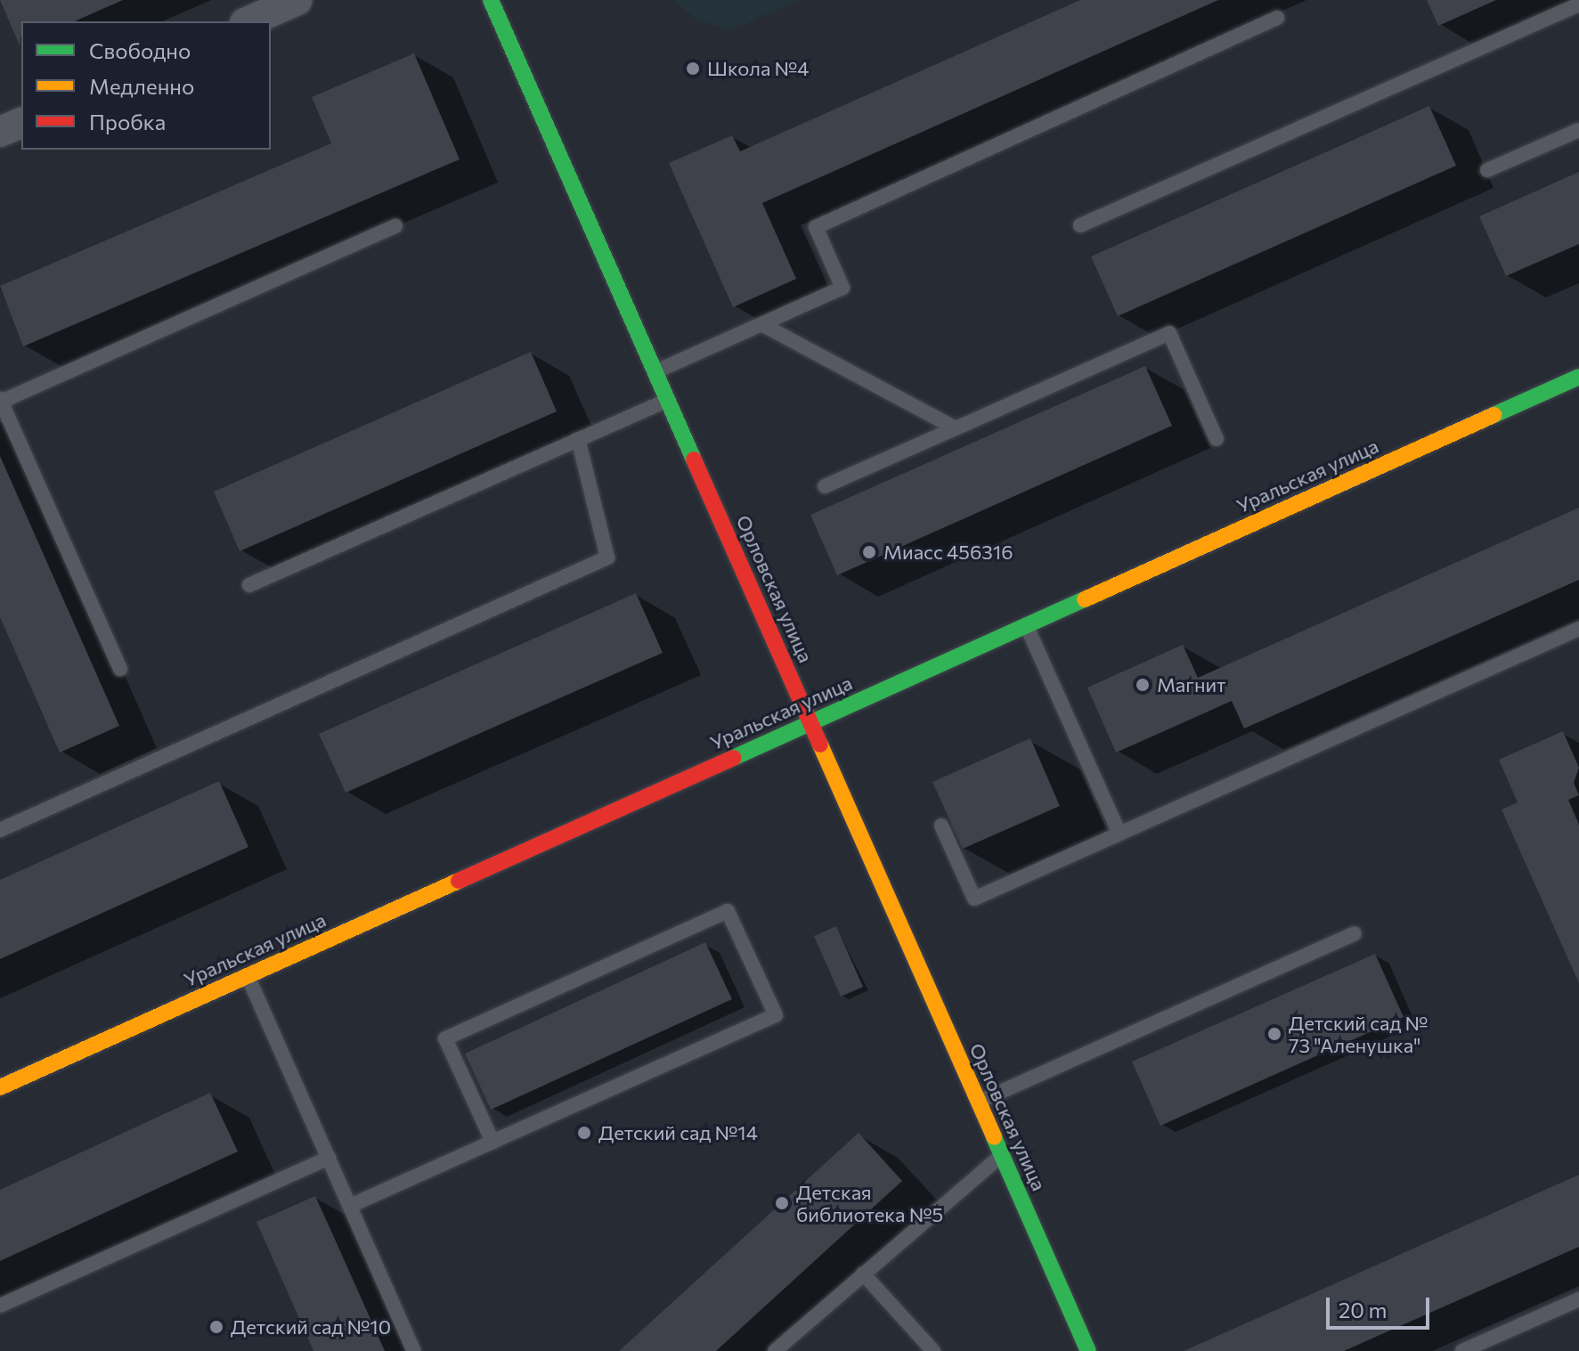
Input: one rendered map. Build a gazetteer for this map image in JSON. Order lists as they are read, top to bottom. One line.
{"streets":{"street":["Уральская улица","Орловская улица"]},"crossings":[["Уральская улица","Орловская улица"]],"places":["Школа №4","Миасс 456316","Магнит","Детский сад № 73 \"Аленушка\"","Детский сад №14","Детская библиотека №5","Детский сад №10"],"legend":["Свободно","Медленно","Пробка"],"scale_bar":"20 m"}
